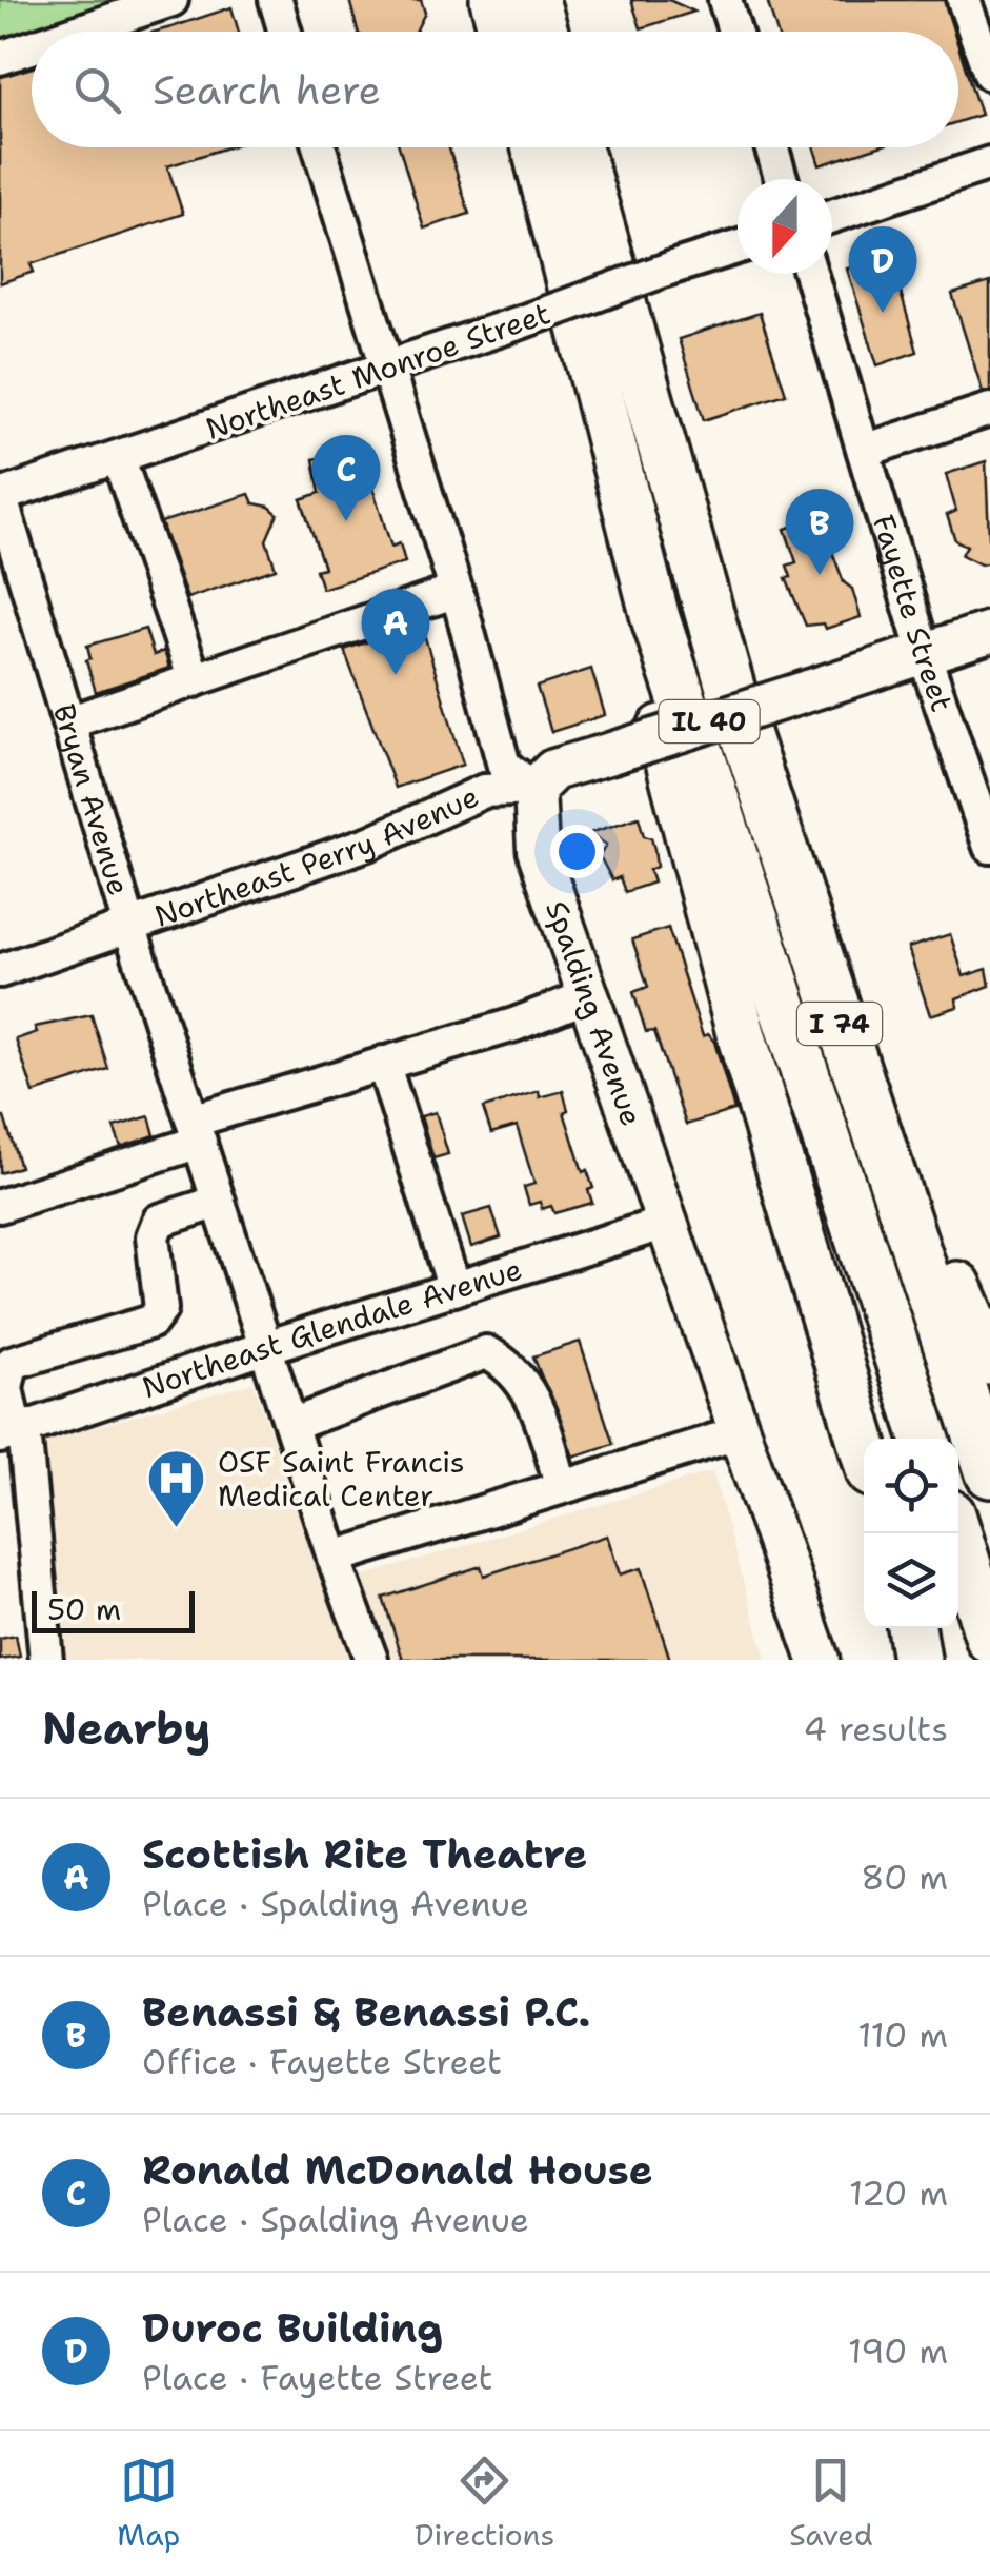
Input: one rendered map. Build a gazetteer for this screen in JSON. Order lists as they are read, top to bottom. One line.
{"streets":{"highway":["I 74"],"main road":["IL 40","Northeast Perry Avenue","Spalding Avenue"],"street":["Northeast Monroe Street","Fayette Street","Bryan Avenue","Northeast Glendale Avenue"]},"crossings":[["Northeast Monroe Street","Bryan Avenue"],["Fayette Street","Northeast Perry Avenue"],["Bryan Avenue","Northeast Perry Avenue"],["Bryan Avenue","Northeast Glendale Avenue"],["Northeast Perry Avenue","Spalding Avenue"],["Spalding Avenue","Northeast Glendale Avenue"]],"places":{"hospital":["OSF Saint Francis Medical Center"]},"scale_bar":"50 m","north":"bottom","page":{"search":"Search here","pins":["D","C","B","A"],"scale":"50 m","heading":["Nearby","4 results"],"list":[{"mark":"A","name":"Scottish Rite Theatre","note":"Place · Spalding Avenue","value":"80 m"},{"mark":"B","name":"Benassi & Benassi P.C.","note":"Office · Fayette Street","value":"110 m"},{"mark":"C","name":"Ronald McDonald House","note":"Place · Spalding Avenue","value":"120 m"},{"mark":"D","name":"Duroc Building","note":"Place · Fayette Street","value":"190 m"}],"nav":["Map","Directions","Saved"]}}
